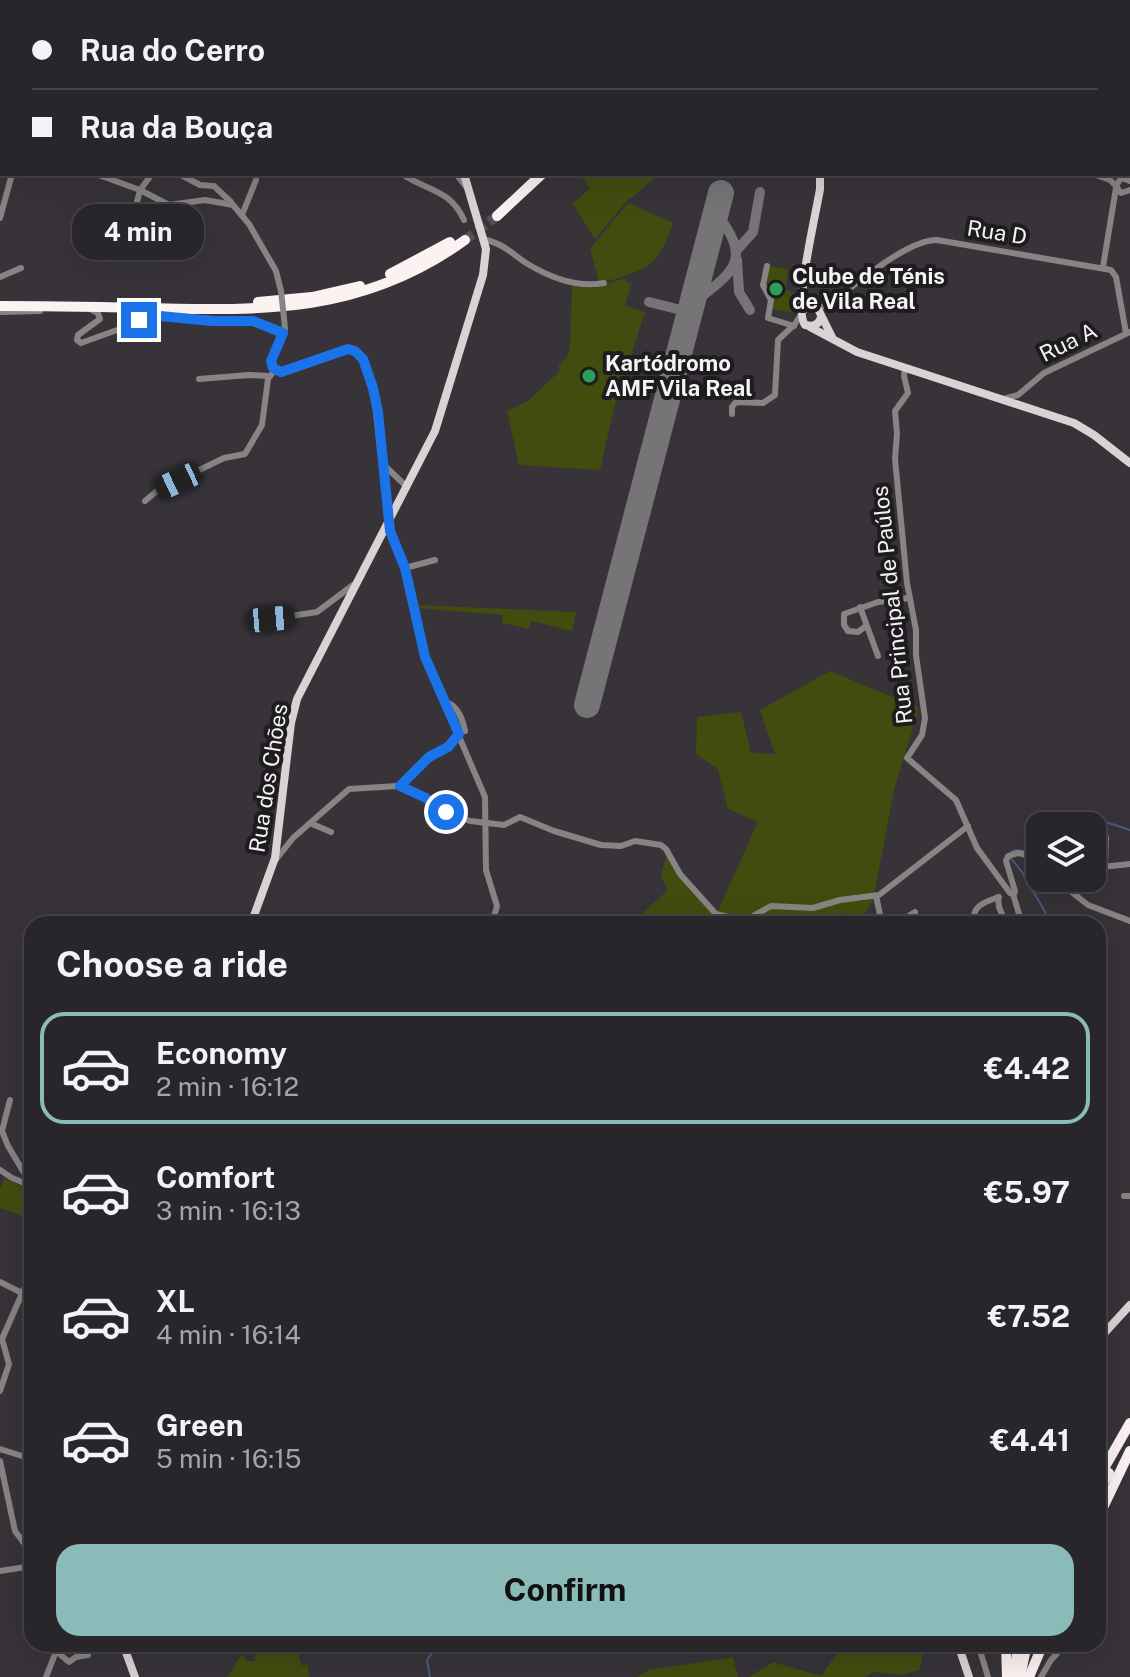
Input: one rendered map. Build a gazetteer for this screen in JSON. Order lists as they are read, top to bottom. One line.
{"streets":{"main road":["Rua dos Chões"],"street":["Rua D","Rua A","Rua Principal de Paúlos"]},"places":["Clube de Ténis de Vila Real","Kartódromo AMF Vila Real"],"page":{"banner":["Rua do Cerro","Rua da Bouça"],"bubble":"4 min","heading":"Choose a ride","list":[{"name":"Economy","note":"2 min · 16:12","value":"€4.42"},{"name":"Comfort","note":"3 min · 16:13","value":"€5.97"},{"name":"XL","note":"4 min · 16:14","value":"€7.52"},{"name":"Green","note":"5 min · 16:15","value":"€4.41"}],"buttons":"Confirm"}}
